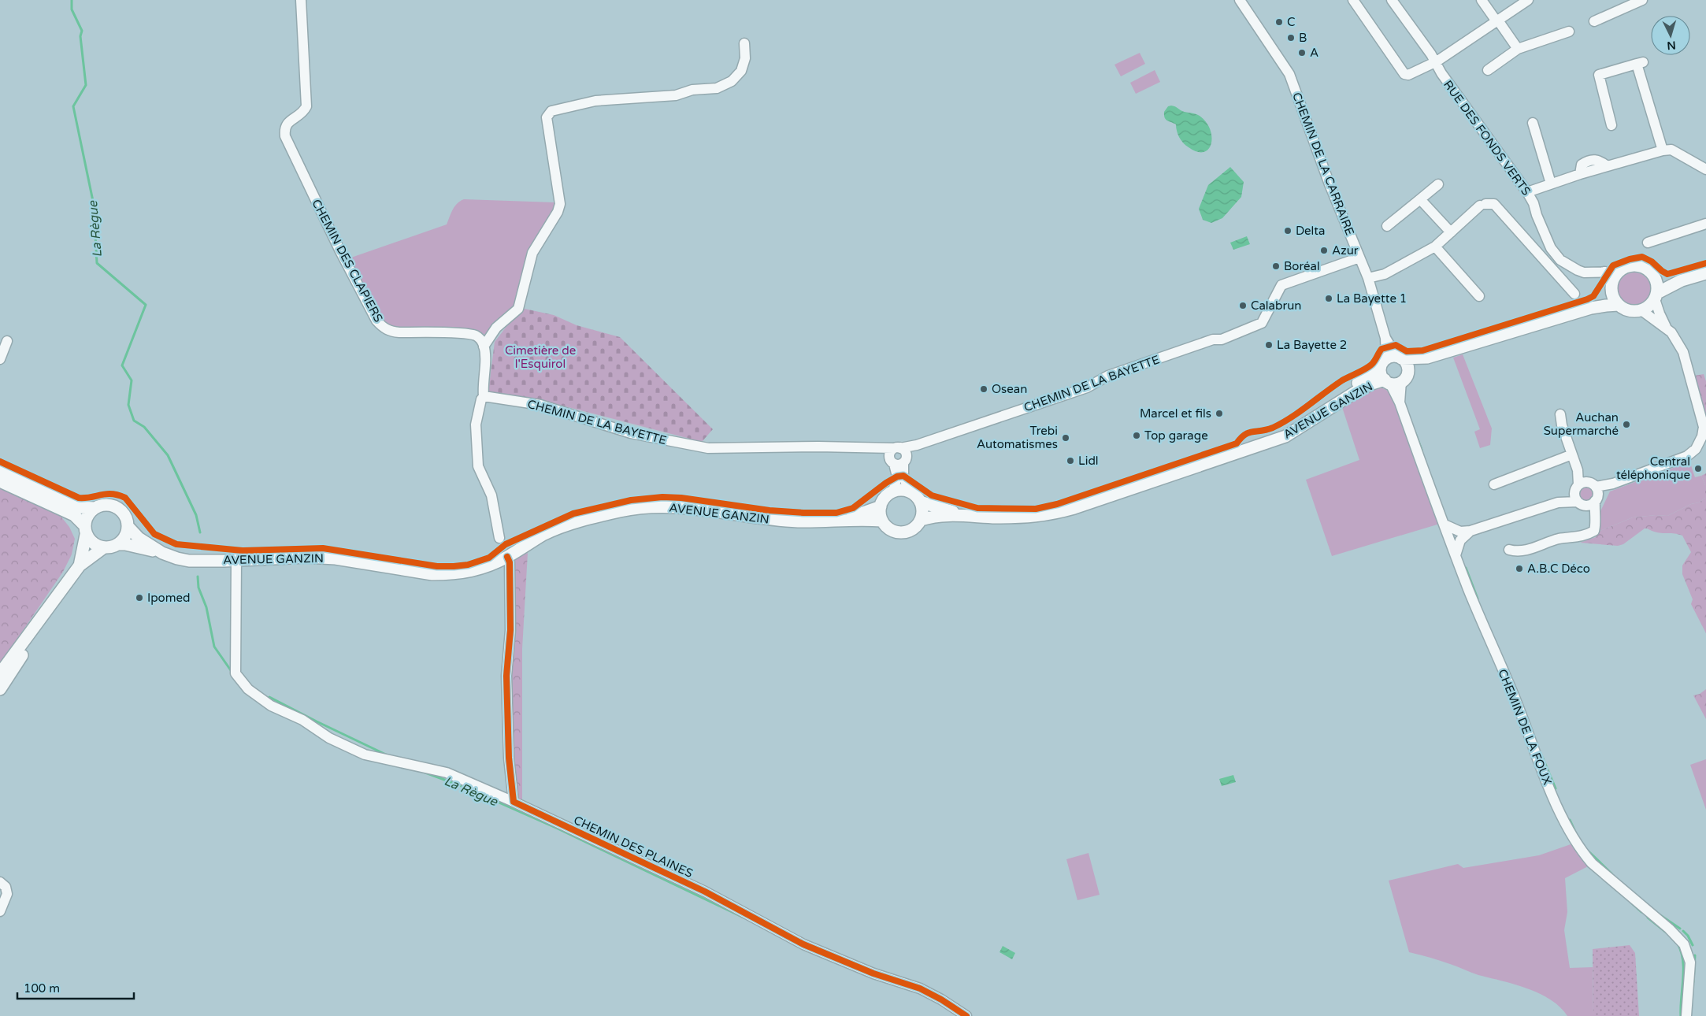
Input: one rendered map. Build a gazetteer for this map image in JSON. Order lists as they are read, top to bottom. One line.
{"streets":{"main road":["AVENUE GANZIN"],"street":["RUE DES FONDS VERTS","CHEMIN DE LA CARRAIRE","CHEMIN DES CLAPIERS","CHEMIN DE LA BAYETTE","CHEMIN DE LA FOUX","CHEMIN DES PLAINES"]},"crossings":[["CHEMIN DE LA CARRAIRE","CHEMIN DE LA BAYETTE"],["AVENUE GANZIN","CHEMIN DE LA FOUX"],["AVENUE GANZIN","CHEMIN DES PLAINES"]],"water":["La Règue"],"parks":["Cimetière de l'Esquirol"],"places":["C","B","A","Delta","Azur","Boréal","La Bayette 1","Calabrun","La Bayette 2","Osean","Marcel et fils","Auchan Supermarché","Top garage","Trebi Automatismes","Lidl","Central téléphonique","A.B.C Déco","Ipomed"],"scale_bar":"100 m","north":"bottom"}
